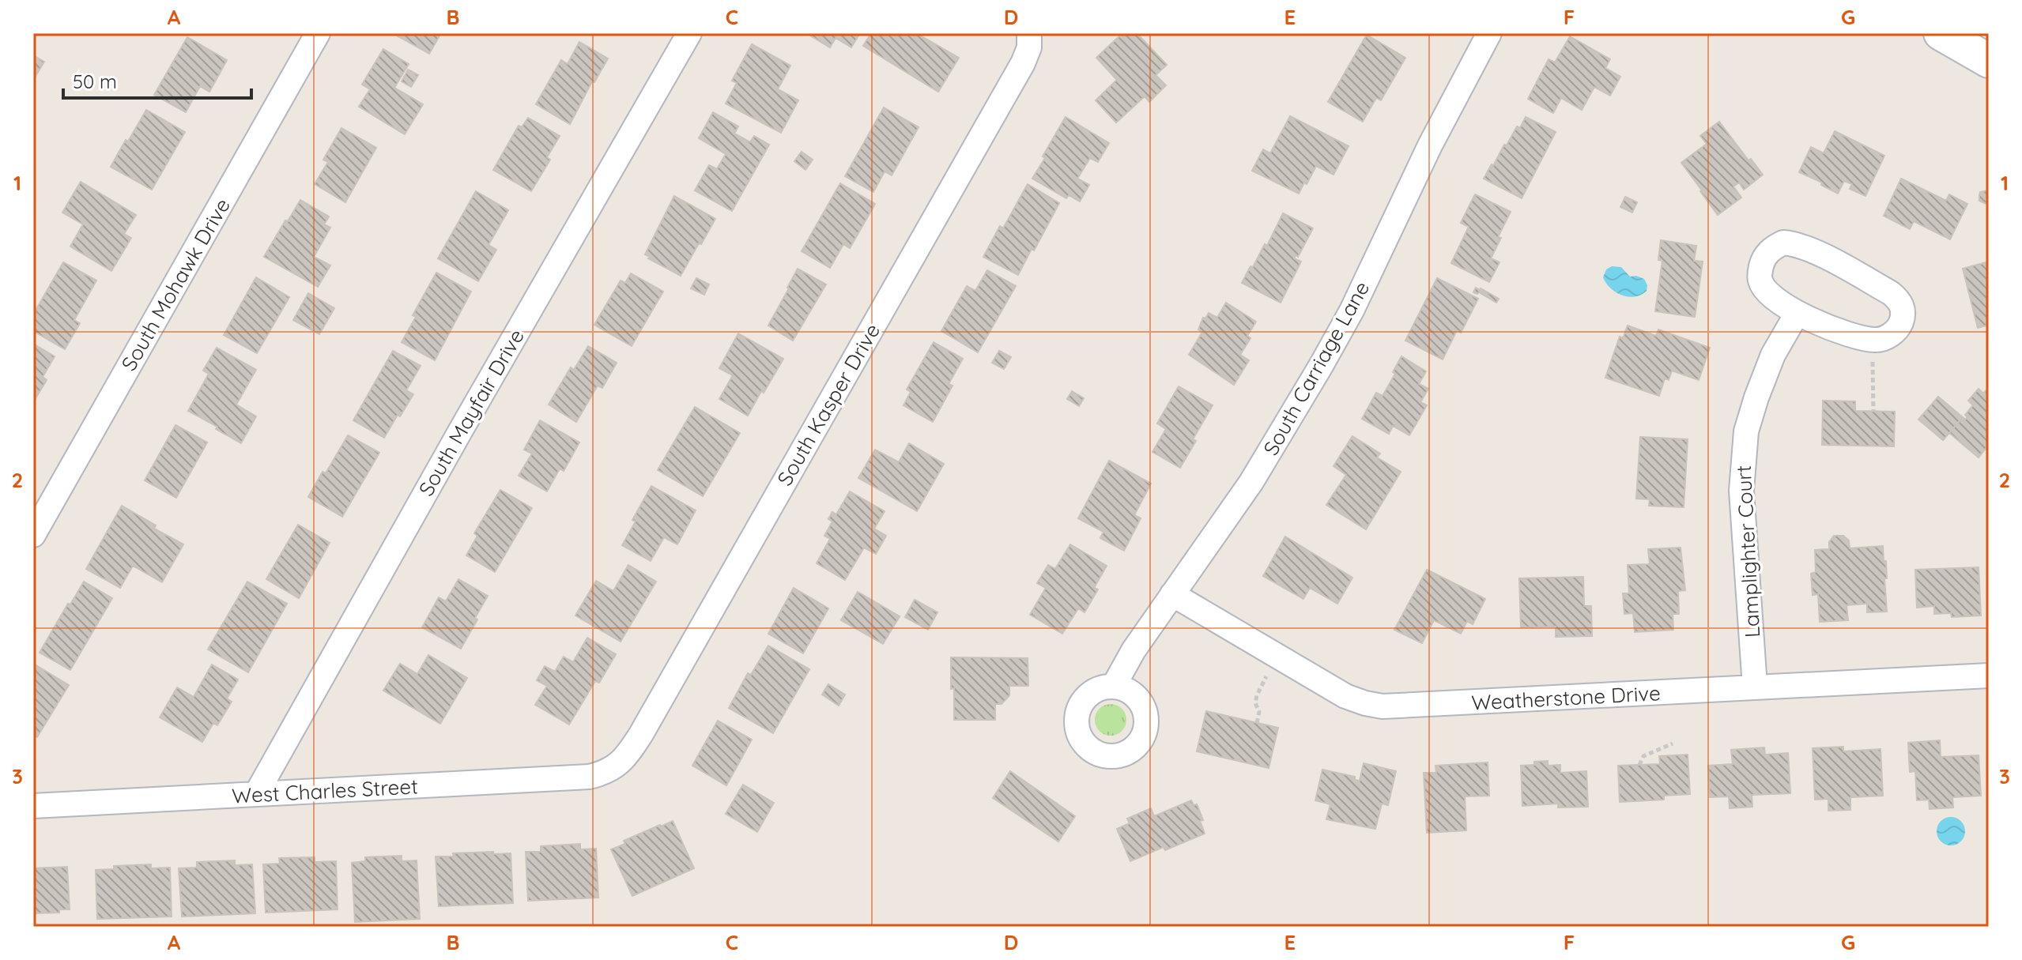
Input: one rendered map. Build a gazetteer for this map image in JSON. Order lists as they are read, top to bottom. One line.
{"streets":{"street":["South Mohawk Drive","South Carriage Lane","South Kasper Drive","South Mayfair Drive","Lamplighter Court","Weatherstone Drive","West Charles Street"]},"crossings":[["South Carriage Lane","Weatherstone Drive"],["South Kasper Drive","West Charles Street"],["South Mayfair Drive","West Charles Street"],["Lamplighter Court","Weatherstone Drive"]],"scale_bar":"50 m","grid":{"columns":["A","B","C","D","E","F","G"],"rows":["1","2","3"]}}
